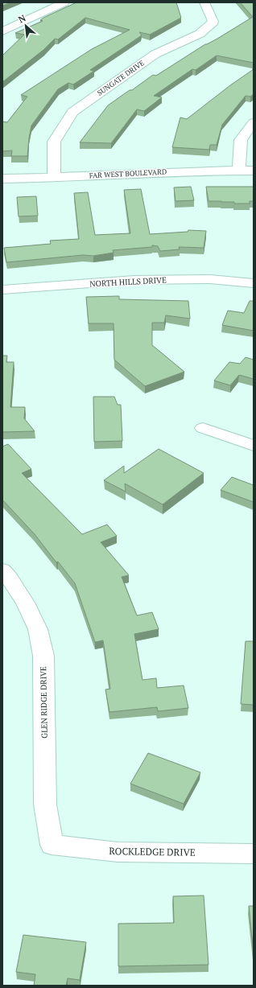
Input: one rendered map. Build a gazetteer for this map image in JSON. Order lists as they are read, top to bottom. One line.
{"streets":{"street":["SUNGATE DRIVE","FAR WEST BOULEVARD","NORTH HILLS DRIVE","GLEN RIDGE DRIVE","ROCKLEDGE DRIVE"]},"crossings":[["SUNGATE DRIVE","FAR WEST BOULEVARD"],["GLEN RIDGE DRIVE","ROCKLEDGE DRIVE"]],"north":"top left"}
